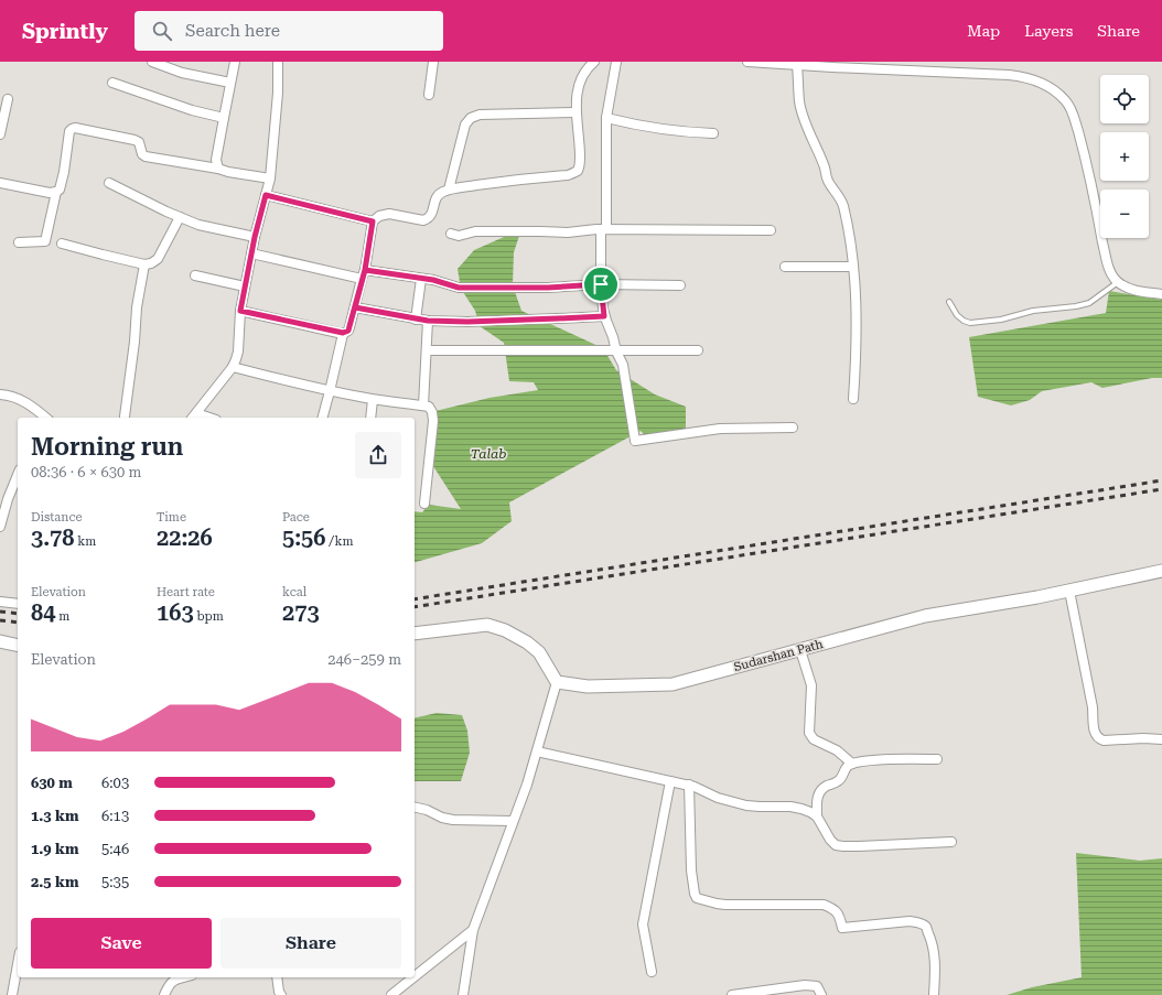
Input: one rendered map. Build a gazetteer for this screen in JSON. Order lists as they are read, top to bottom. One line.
{"streets":{"main road":["Sudarshan Path"]},"water":["Talab"],"page":{"header":"Sprintly","search":"Search here","nav":["Map","Layers","Share"],"map_buttons":["+","−"],"heading":["Morning run","08:36 · 6 × 630 m"],"stats":[["Distance","3.78 km"],["Time","22:26"],["Pace","5:56 /km"],["Elevation","84 m"],["Heart rate","163 bpm"],["kcal","273"]],"chart":["Elevation","246–259 m"],"list":[{"name":"630 m","note":"6:03"},{"name":"1.3 km","note":"6:13"},{"name":"1.9 km","note":"5:46"},{"name":"2.5 km","note":"5:35"}],"buttons":["Save","Share"]}}
